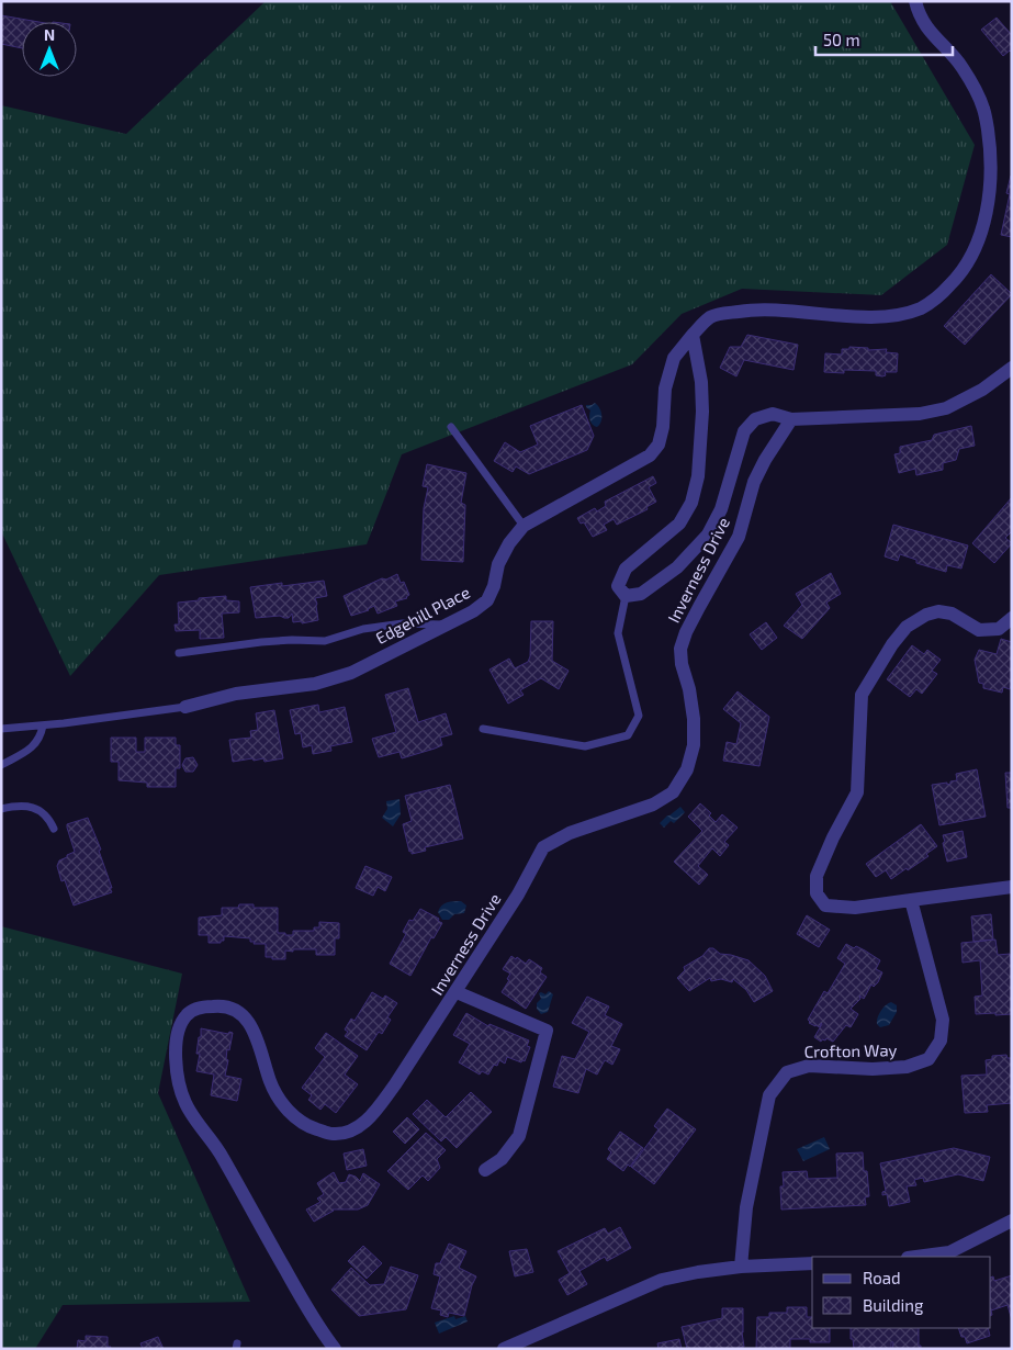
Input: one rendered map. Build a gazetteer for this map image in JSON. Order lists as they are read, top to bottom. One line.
{"streets":{"street":["Inverness Drive","Edgehill Place","Crofton Way"]},"legend":["Road","Building"],"scale_bar":"50 m","north":"top"}
